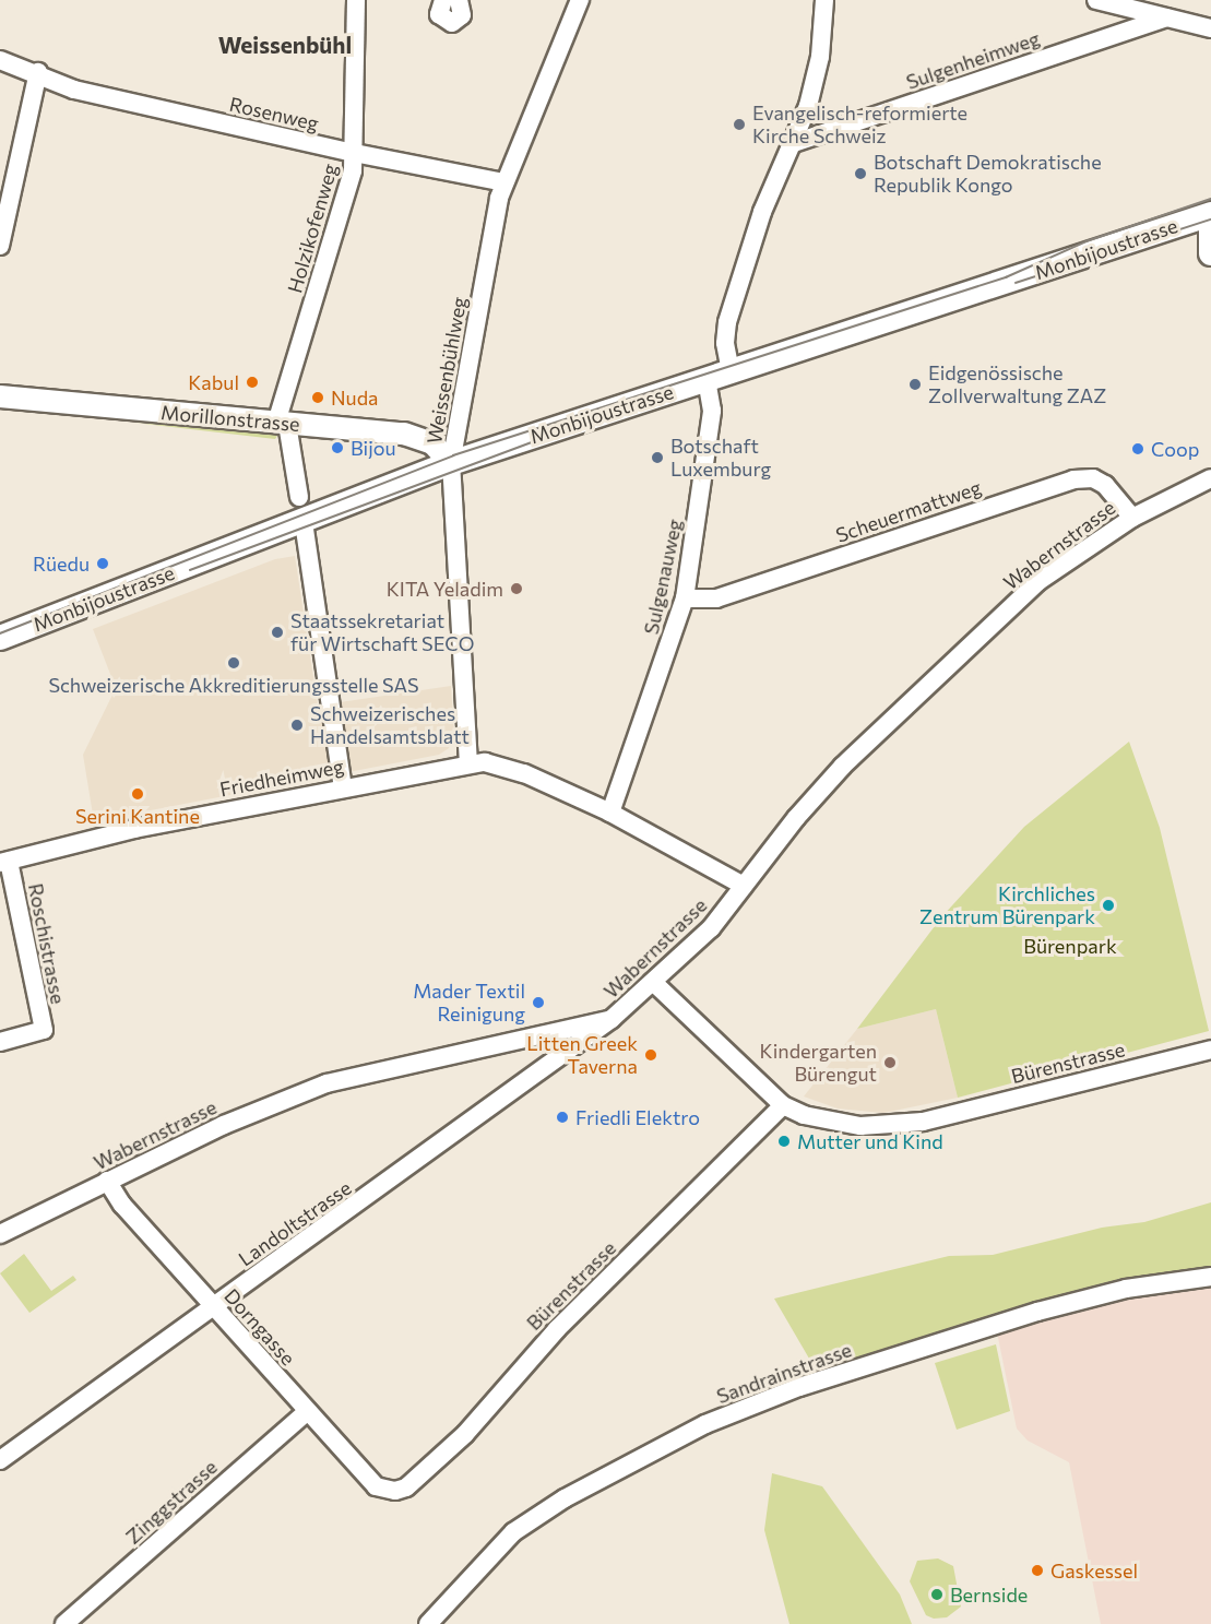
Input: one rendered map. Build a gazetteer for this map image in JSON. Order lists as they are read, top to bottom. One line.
{"streets":{"main road":["Monbijoustrasse"],"street":["Sulgenheimweg","Rosenweg","Holzikofenweg","Weissenbühlweg","Morillonstrasse","Scheuermattweg","Wabernstrasse","Sulgenauweg","Friedheimweg","Roschistrasse","Bürenstrasse","Landoltstrasse","Dorngasse","Sandrainstrasse","Zinggstrasse"]},"crossings":[["Rosenweg","Holzikofenweg"],["Rosenweg","Weissenbühlweg"],["Holzikofenweg","Morillonstrasse"],["Monbijoustrasse","Weissenbühlweg"],["Monbijoustrasse","Morillonstrasse"],["Monbijoustrasse","Sulgenauweg"],["Weissenbühlweg","Morillonstrasse"],["Weissenbühlweg","Friedheimweg"],["Scheuermattweg","Wabernstrasse"],["Scheuermattweg","Sulgenauweg"],["Wabernstrasse","Friedheimweg"],["Wabernstrasse","Bürenstrasse"],["Wabernstrasse","Landoltstrasse"],["Wabernstrasse","Dorngasse"],["Sulgenauweg","Friedheimweg"],["Friedheimweg","Roschistrasse"],["Bürenstrasse","Dorngasse"],["Landoltstrasse","Dorngasse"],["Dorngasse","Zinggstrasse"]],"districts":["Weissenbühl"],"parks":["Bürenpark"],"places":["Evangelisch-reformierte Kirche Schweiz","Botschaft Demokratische Republik Kongo","Kabul","Eidgenössische Zollverwaltung ZAZ","Nuda","Bijou","Coop","Botschaft Luxemburg","Rüedu","KITA Yeladim","Staatssekretariat für Wirtschaft SECO","Schweizerische Akkreditierungsstelle SAS","Schweizerisches Handelsamtsblatt","Serini Kantine","Kirchliches Zentrum Bürenpark","Mader Textil Reinigung","Litten Greek Taverna","Kindergarten Bürengut","Friedli Elektro","Mutter und Kind","Gaskessel","Bernside"]}
